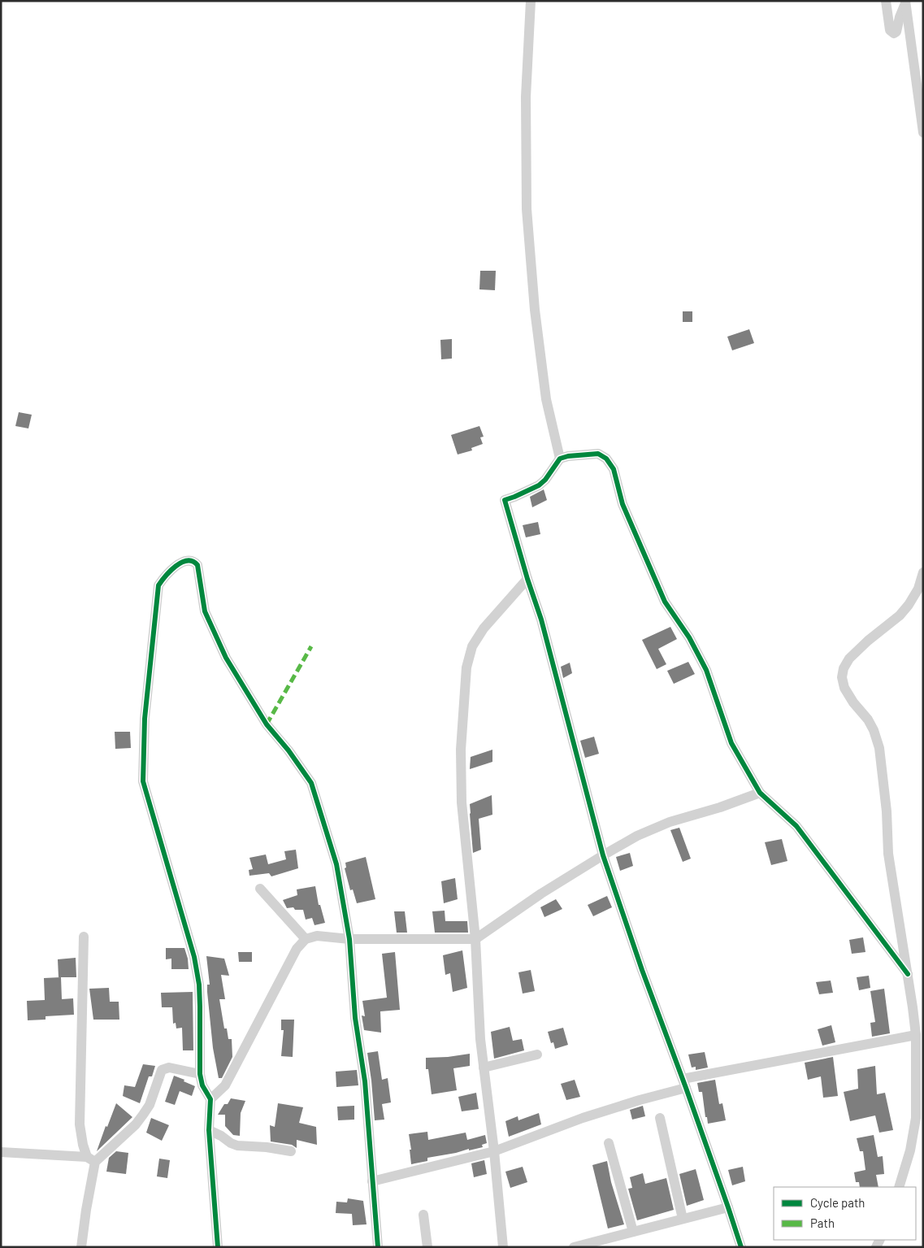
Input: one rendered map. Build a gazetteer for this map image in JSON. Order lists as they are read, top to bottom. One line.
{"legend":["Cycle path","Path"]}
